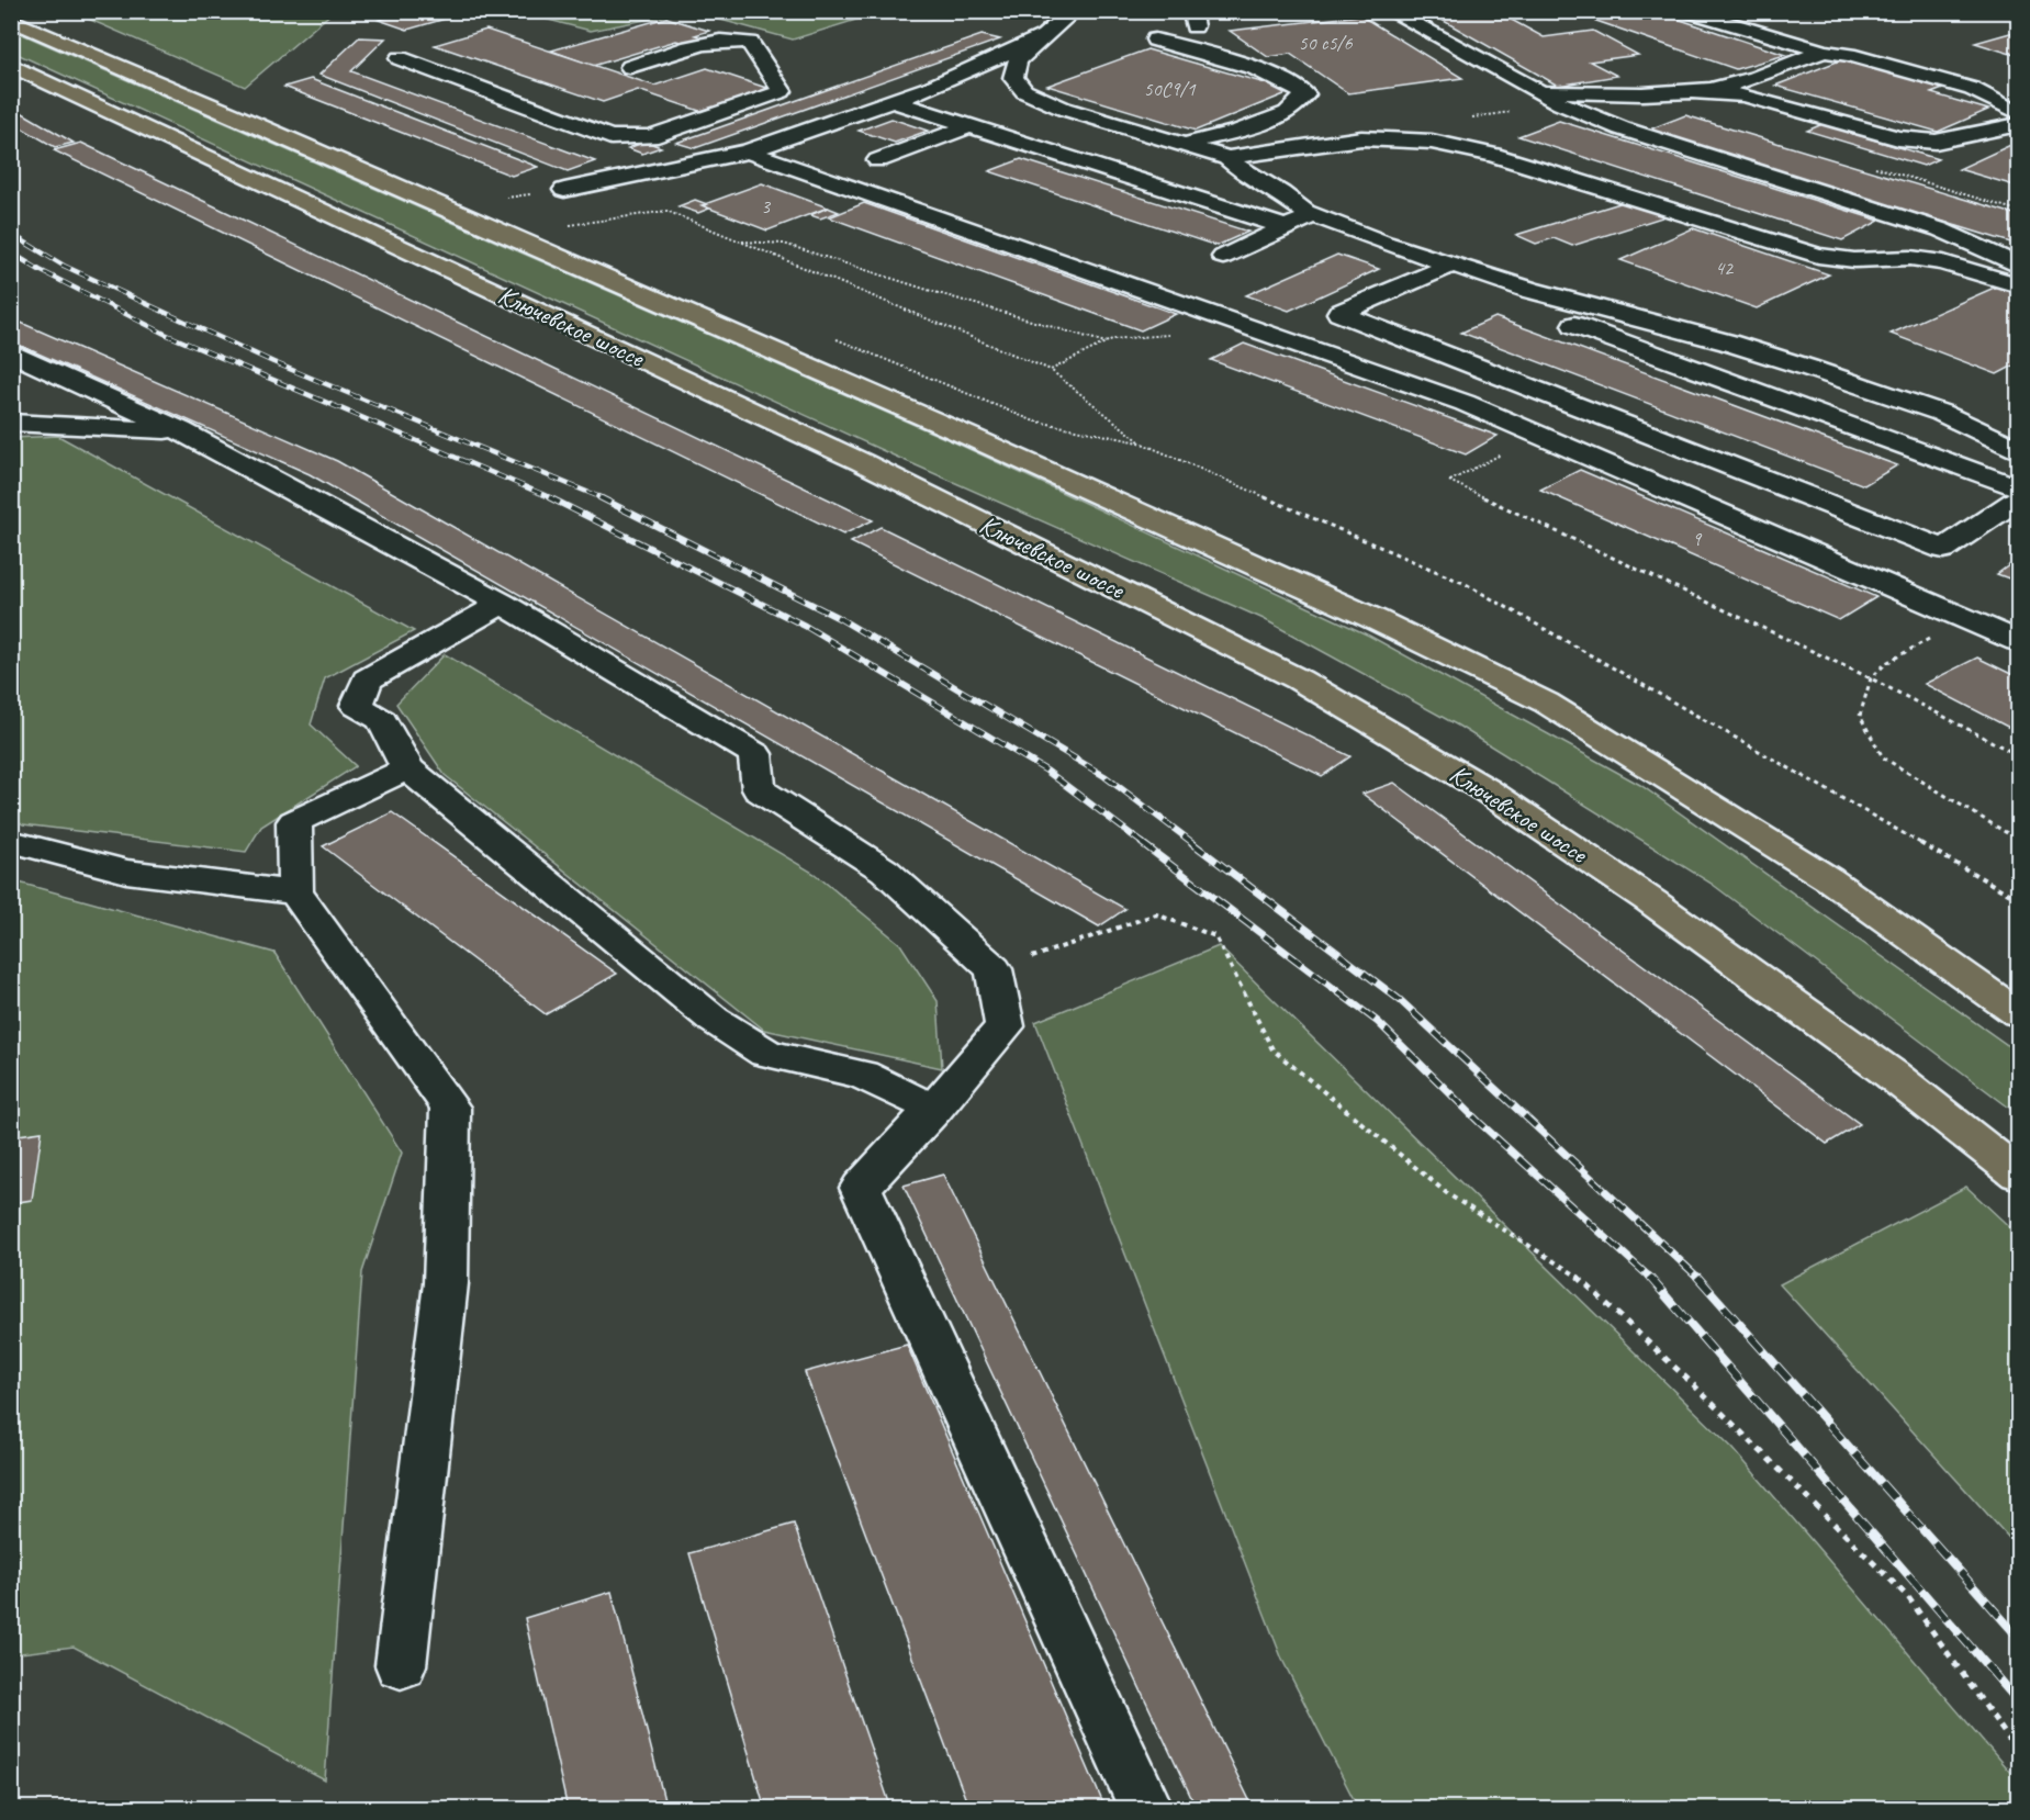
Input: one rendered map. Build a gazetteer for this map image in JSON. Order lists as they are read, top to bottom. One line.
{"streets":{"main road":["Ключевское шоссе"]},"house_numbers":["50 с5/6","50С9/1","3","42","9"]}
